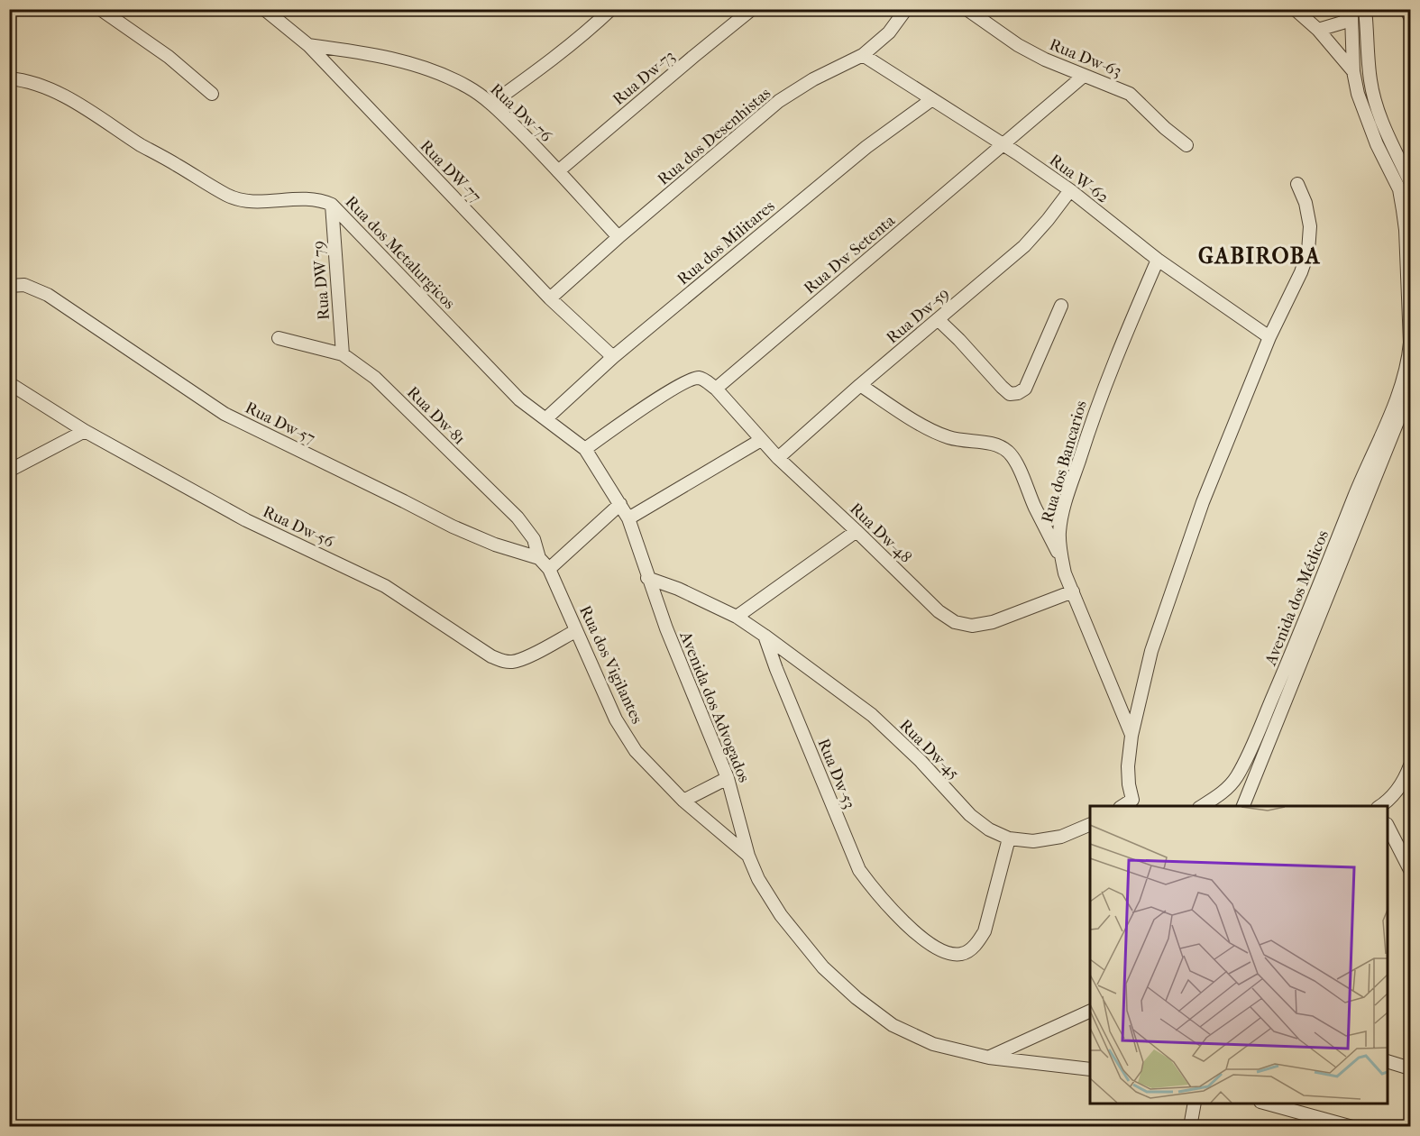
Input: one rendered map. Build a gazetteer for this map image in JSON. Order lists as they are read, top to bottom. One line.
{"streets":{"street":["Rua Dw-63","Rua Dw-73","Rua Dw-76","Rua dos Desenhistas","Rua DW-77","Rua W-62","Rua dos Militares","Rua dos Metalurgicos","Rua Dw Setenta","Rua DW 79","Rua Dw-59","Rua Dw-81","Rua Dw-57","Rua dos Bancarios","Rua Dw-56","Rua Dw-48","Avenida dos Médicos","Rua dos Vigilantes","Avenida dos Advogados","Rua Dw-45","Rua Dw-53"]},"crossings":[["Rua Dw-63","Rua Dw Setenta"],["Rua Dw-73","Rua Dw-76"],["Rua Dw-76","Rua dos Desenhistas"],["Rua Dw-76","Rua DW-77"],["Rua dos Desenhistas","Rua DW-77"],["Rua dos Desenhistas","Rua W-62"],["Rua DW-77","Rua dos Militares"],["Rua W-62","Rua dos Militares"],["Rua W-62","Rua Dw Setenta"],["Rua W-62","Rua Dw-59"],["Rua W-62","Rua dos Bancarios"],["Rua dos Militares","Rua dos Metalurgicos"],["Rua dos Metalurgicos","Rua DW 79"],["Rua dos Metalurgicos","Rua Dw-48"],["Rua dos Metalurgicos","Avenida dos Advogados"],["Rua Dw Setenta","Rua Dw-48"],["Rua DW 79","Rua Dw-81"],["Rua Dw-59","Rua Dw-48"],["Rua Dw-81","Rua Dw-57"],["Rua Dw-57","Rua dos Vigilantes"],["Rua dos Bancarios","Rua Dw-48"],["Rua Dw-56","Rua dos Vigilantes"],["Rua Dw-48","Avenida dos Advogados"],["Rua dos Vigilantes","Avenida dos Advogados"],["Avenida dos Advogados","Rua Dw-45"],["Rua Dw-45","Rua Dw-53"]],"districts":["GABIROBA"]}
